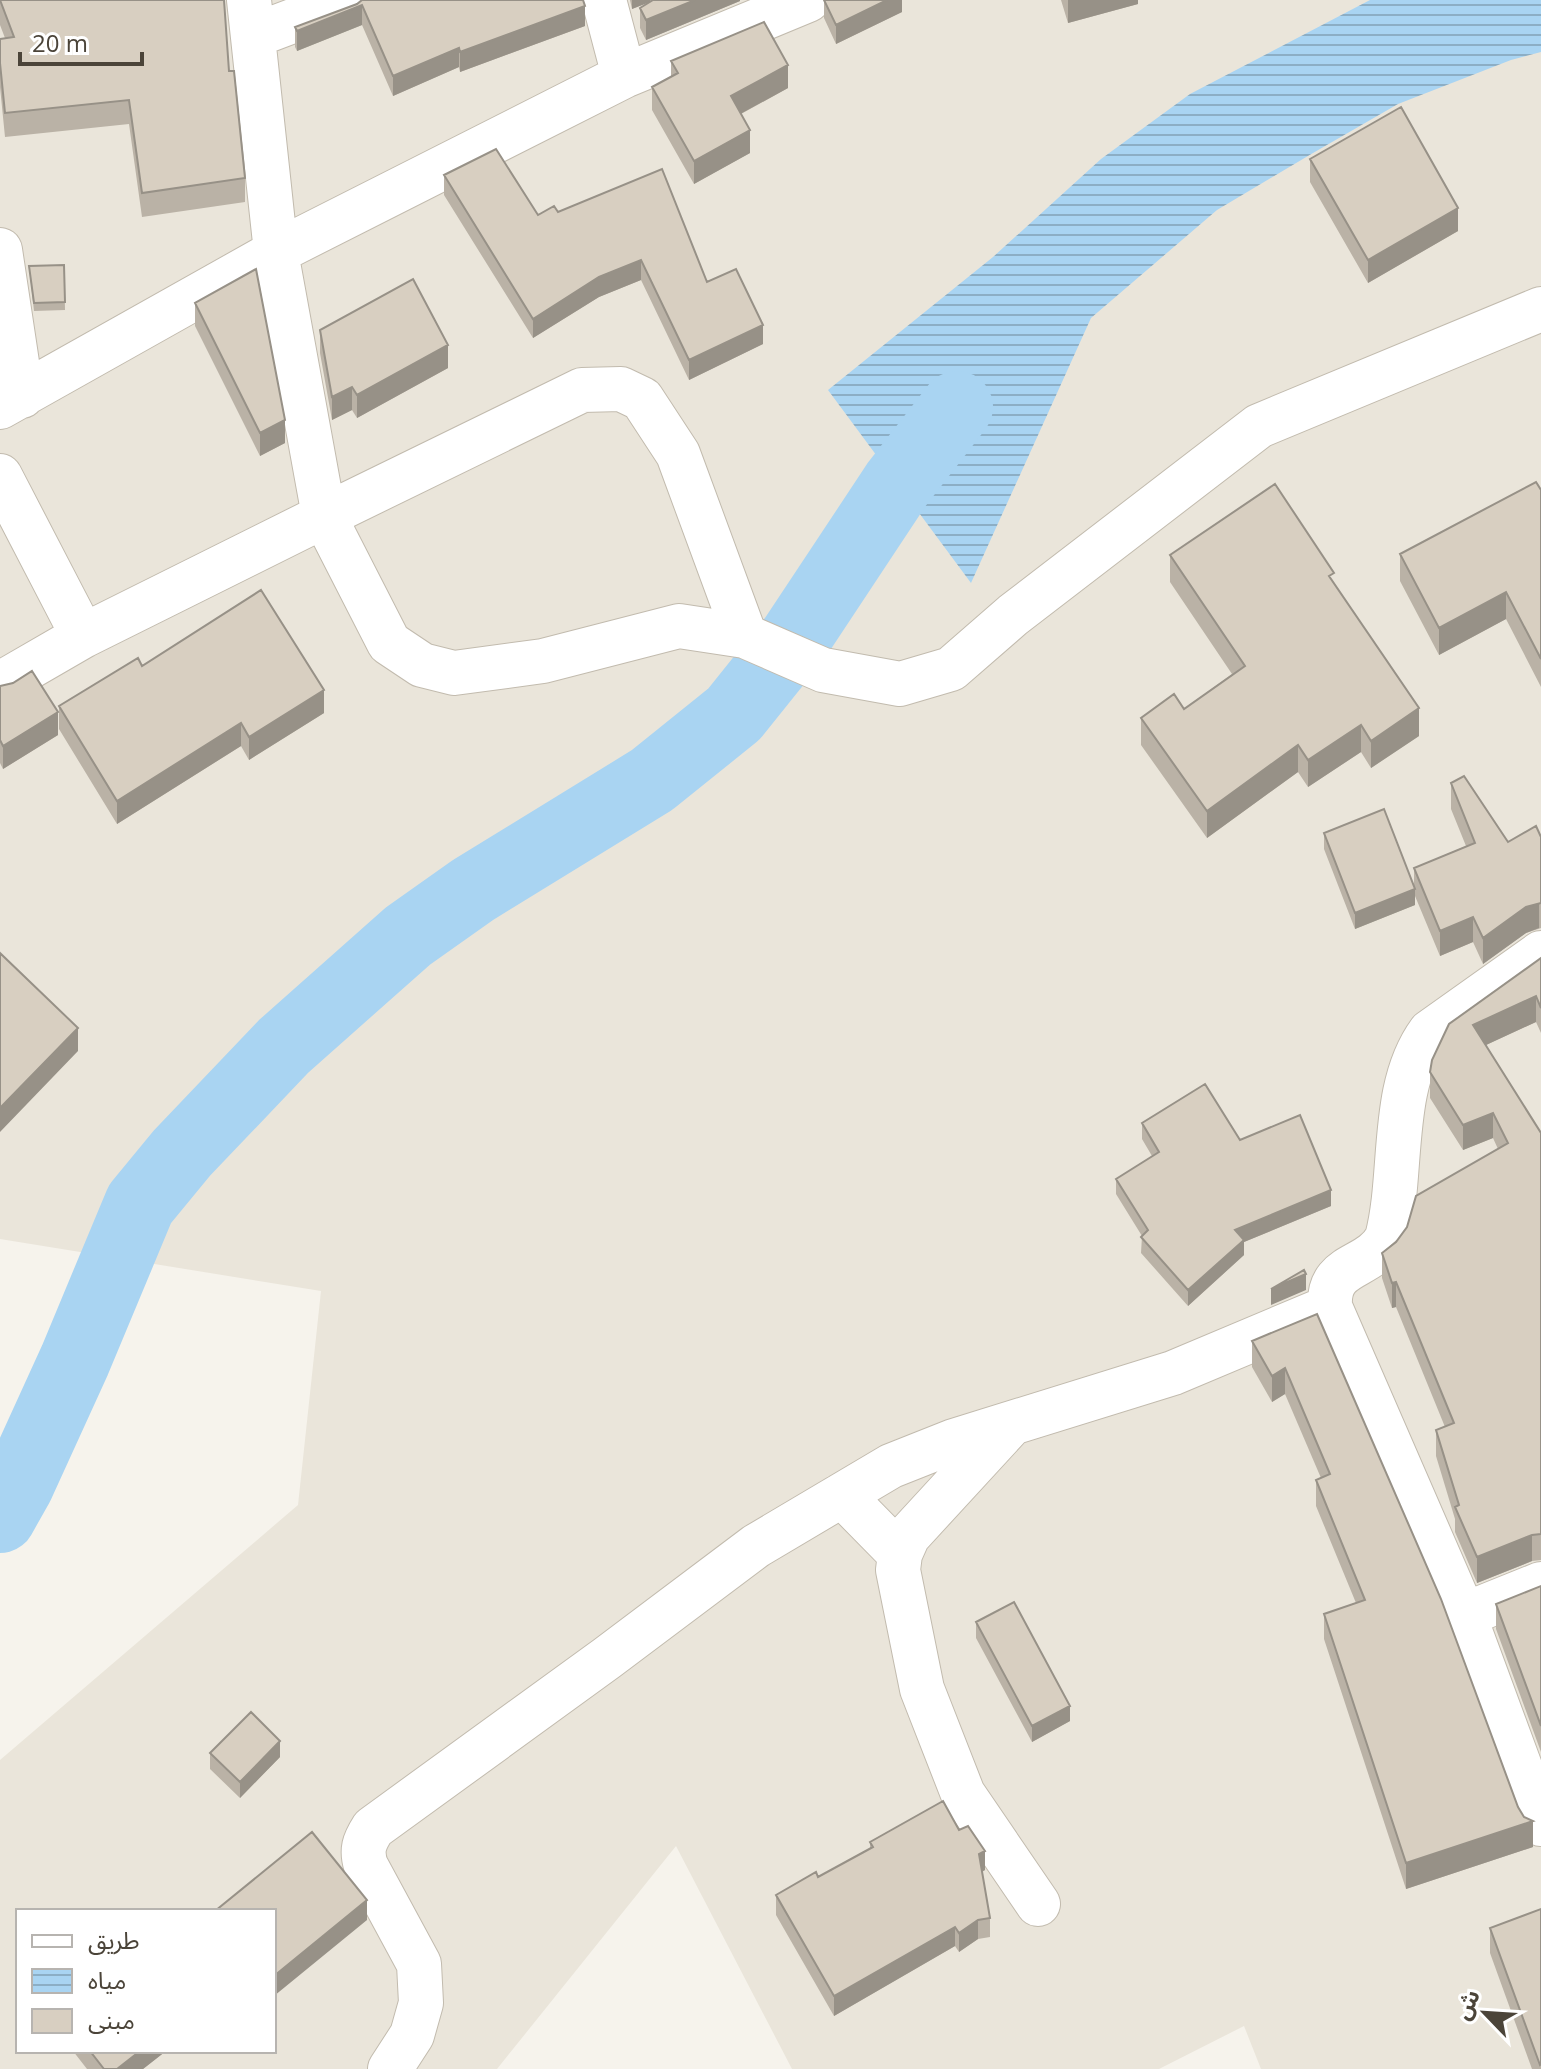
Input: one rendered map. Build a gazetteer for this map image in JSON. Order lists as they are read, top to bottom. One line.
{"legend":["طريق","مياه","مبنى"],"scale_bar":"20 m","north":"top left"}
